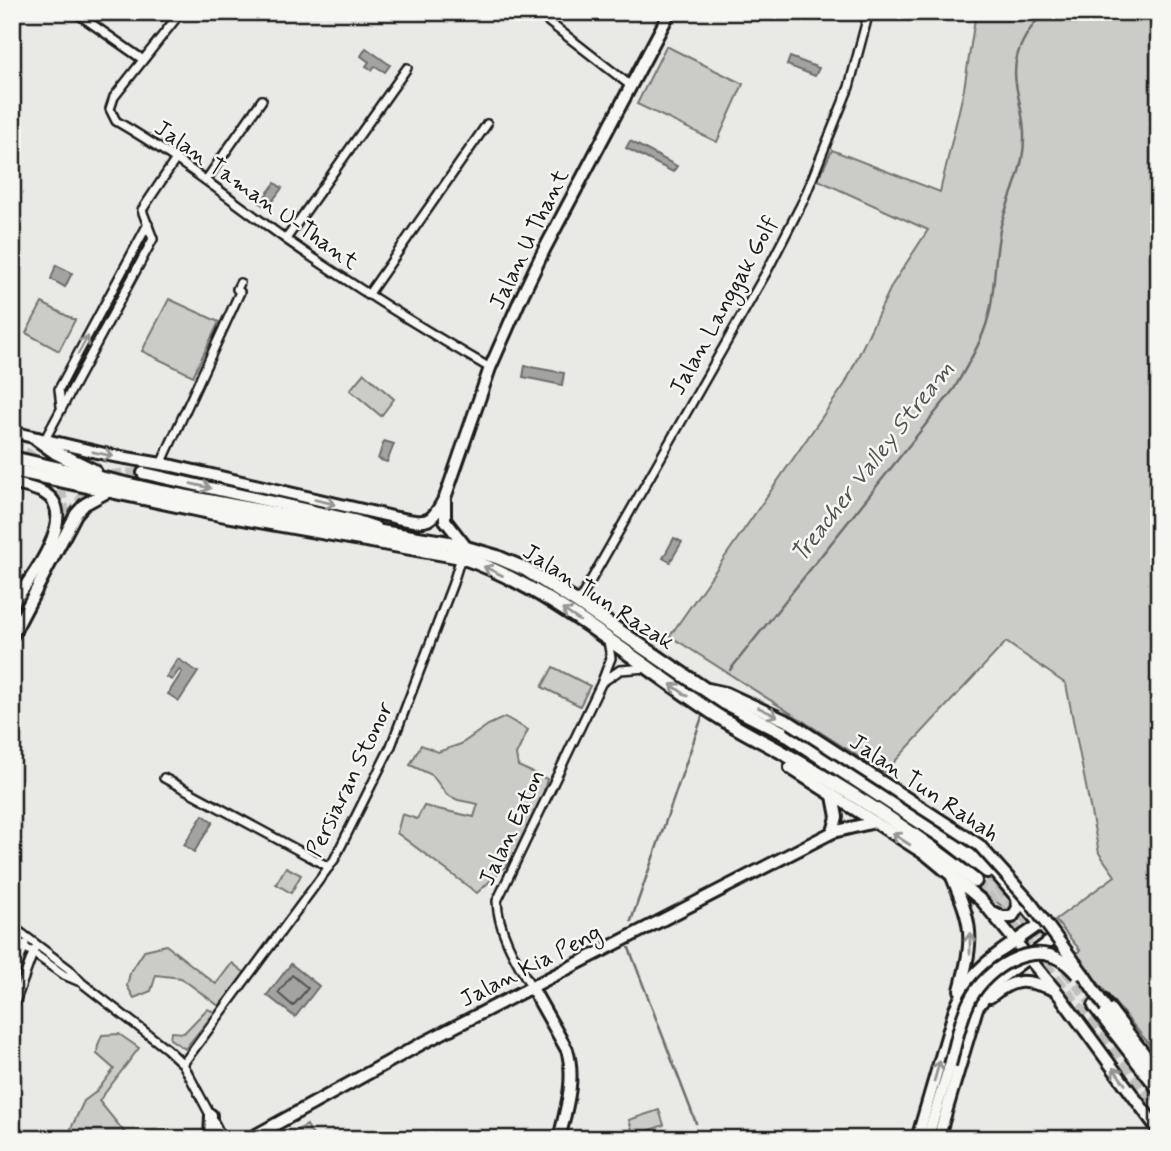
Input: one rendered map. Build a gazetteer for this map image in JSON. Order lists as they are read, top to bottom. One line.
{"streets":{"main road":["Jalan U Thant","Jalan Tun Razak","Jalan Tun Rahah","Jalan Kia Peng"],"street":["Jalan Taman U-Thant","Jalan Langgak Golf","Persiaran Stonor","Jalan Eaton"]},"crossings":[["Jalan Taman U-Thant","Jalan U Thant"],["Jalan U Thant","Jalan Tun Razak"],["Jalan U Thant","Persiaran Stonor"],["Jalan Langgak Golf","Jalan Tun Razak"],["Jalan Tun Razak","Persiaran Stonor"],["Jalan Tun Razak","Jalan Tun Rahah"],["Jalan Tun Razak","Jalan Eaton"],["Jalan Eaton","Jalan Kia Peng"]],"water":["Treacher Valley Stream"]}
